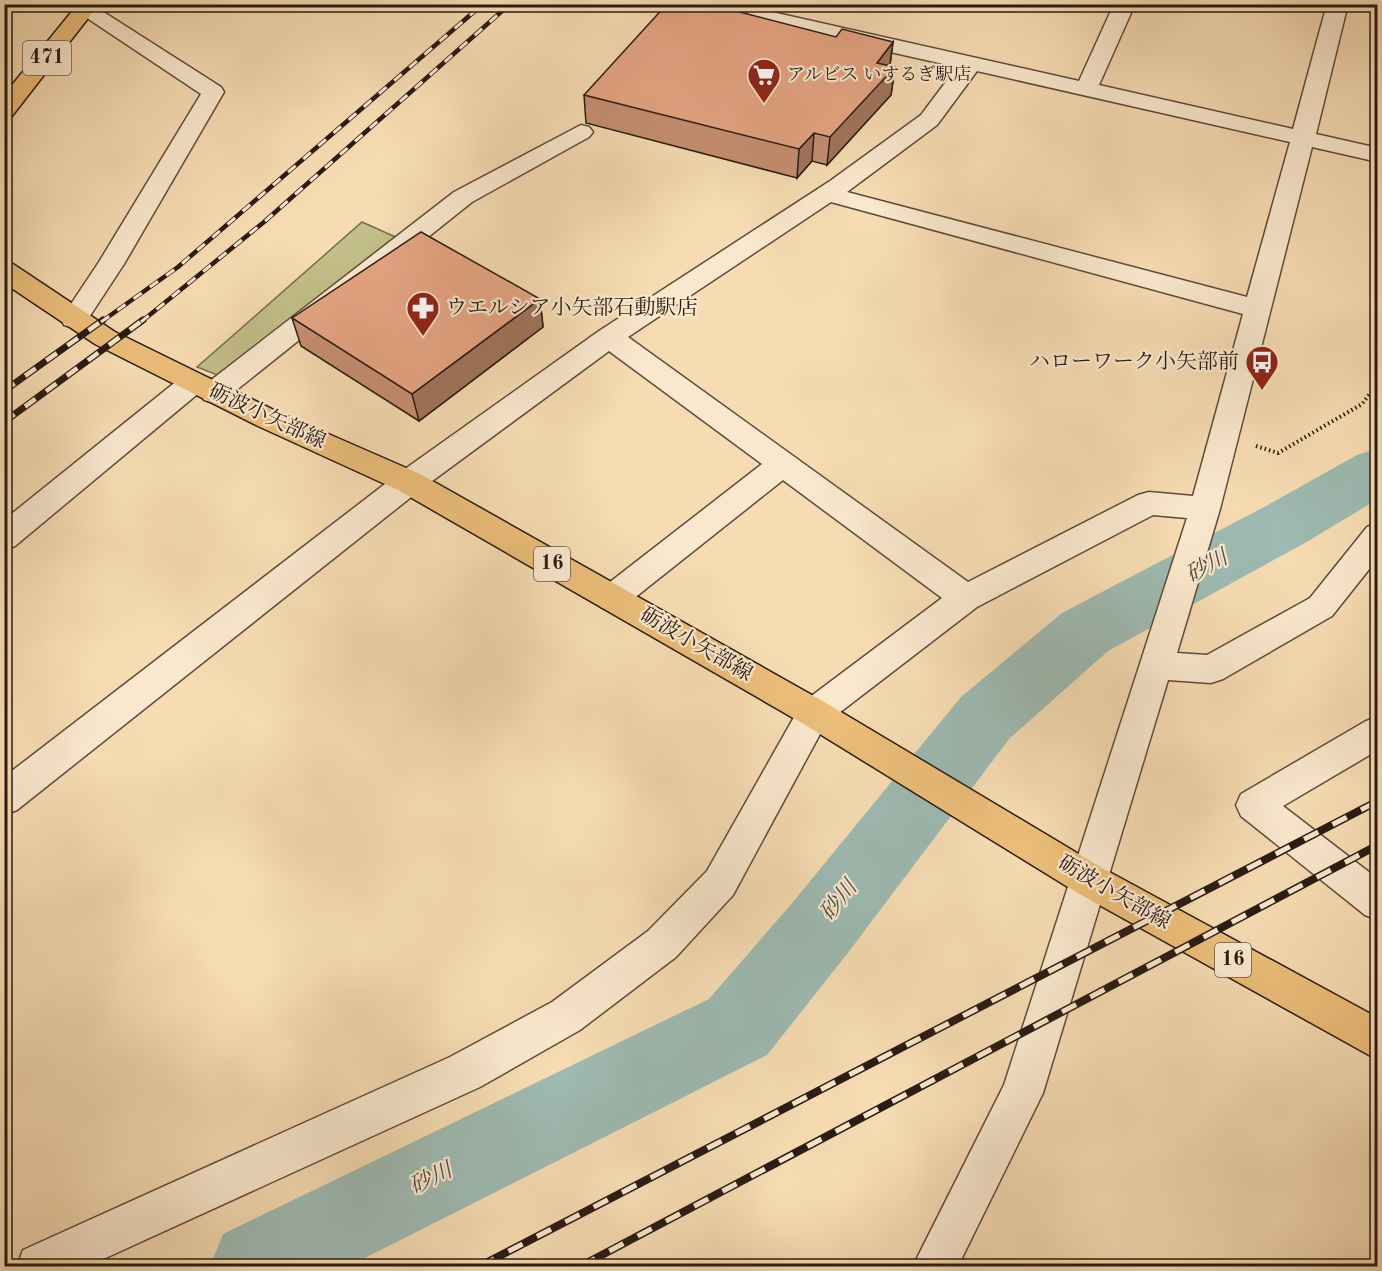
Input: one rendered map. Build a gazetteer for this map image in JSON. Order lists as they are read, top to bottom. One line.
{"streets":{"main road":["471","砺波小矢部線","16"]},"water":["砂川"],"places":{"supermarket":["アルビス いするぎ駅店"],"pharmacy":["ウエルシア小矢部石動駅店"],"bus stop":["ハローワーク小矢部前"]}}
